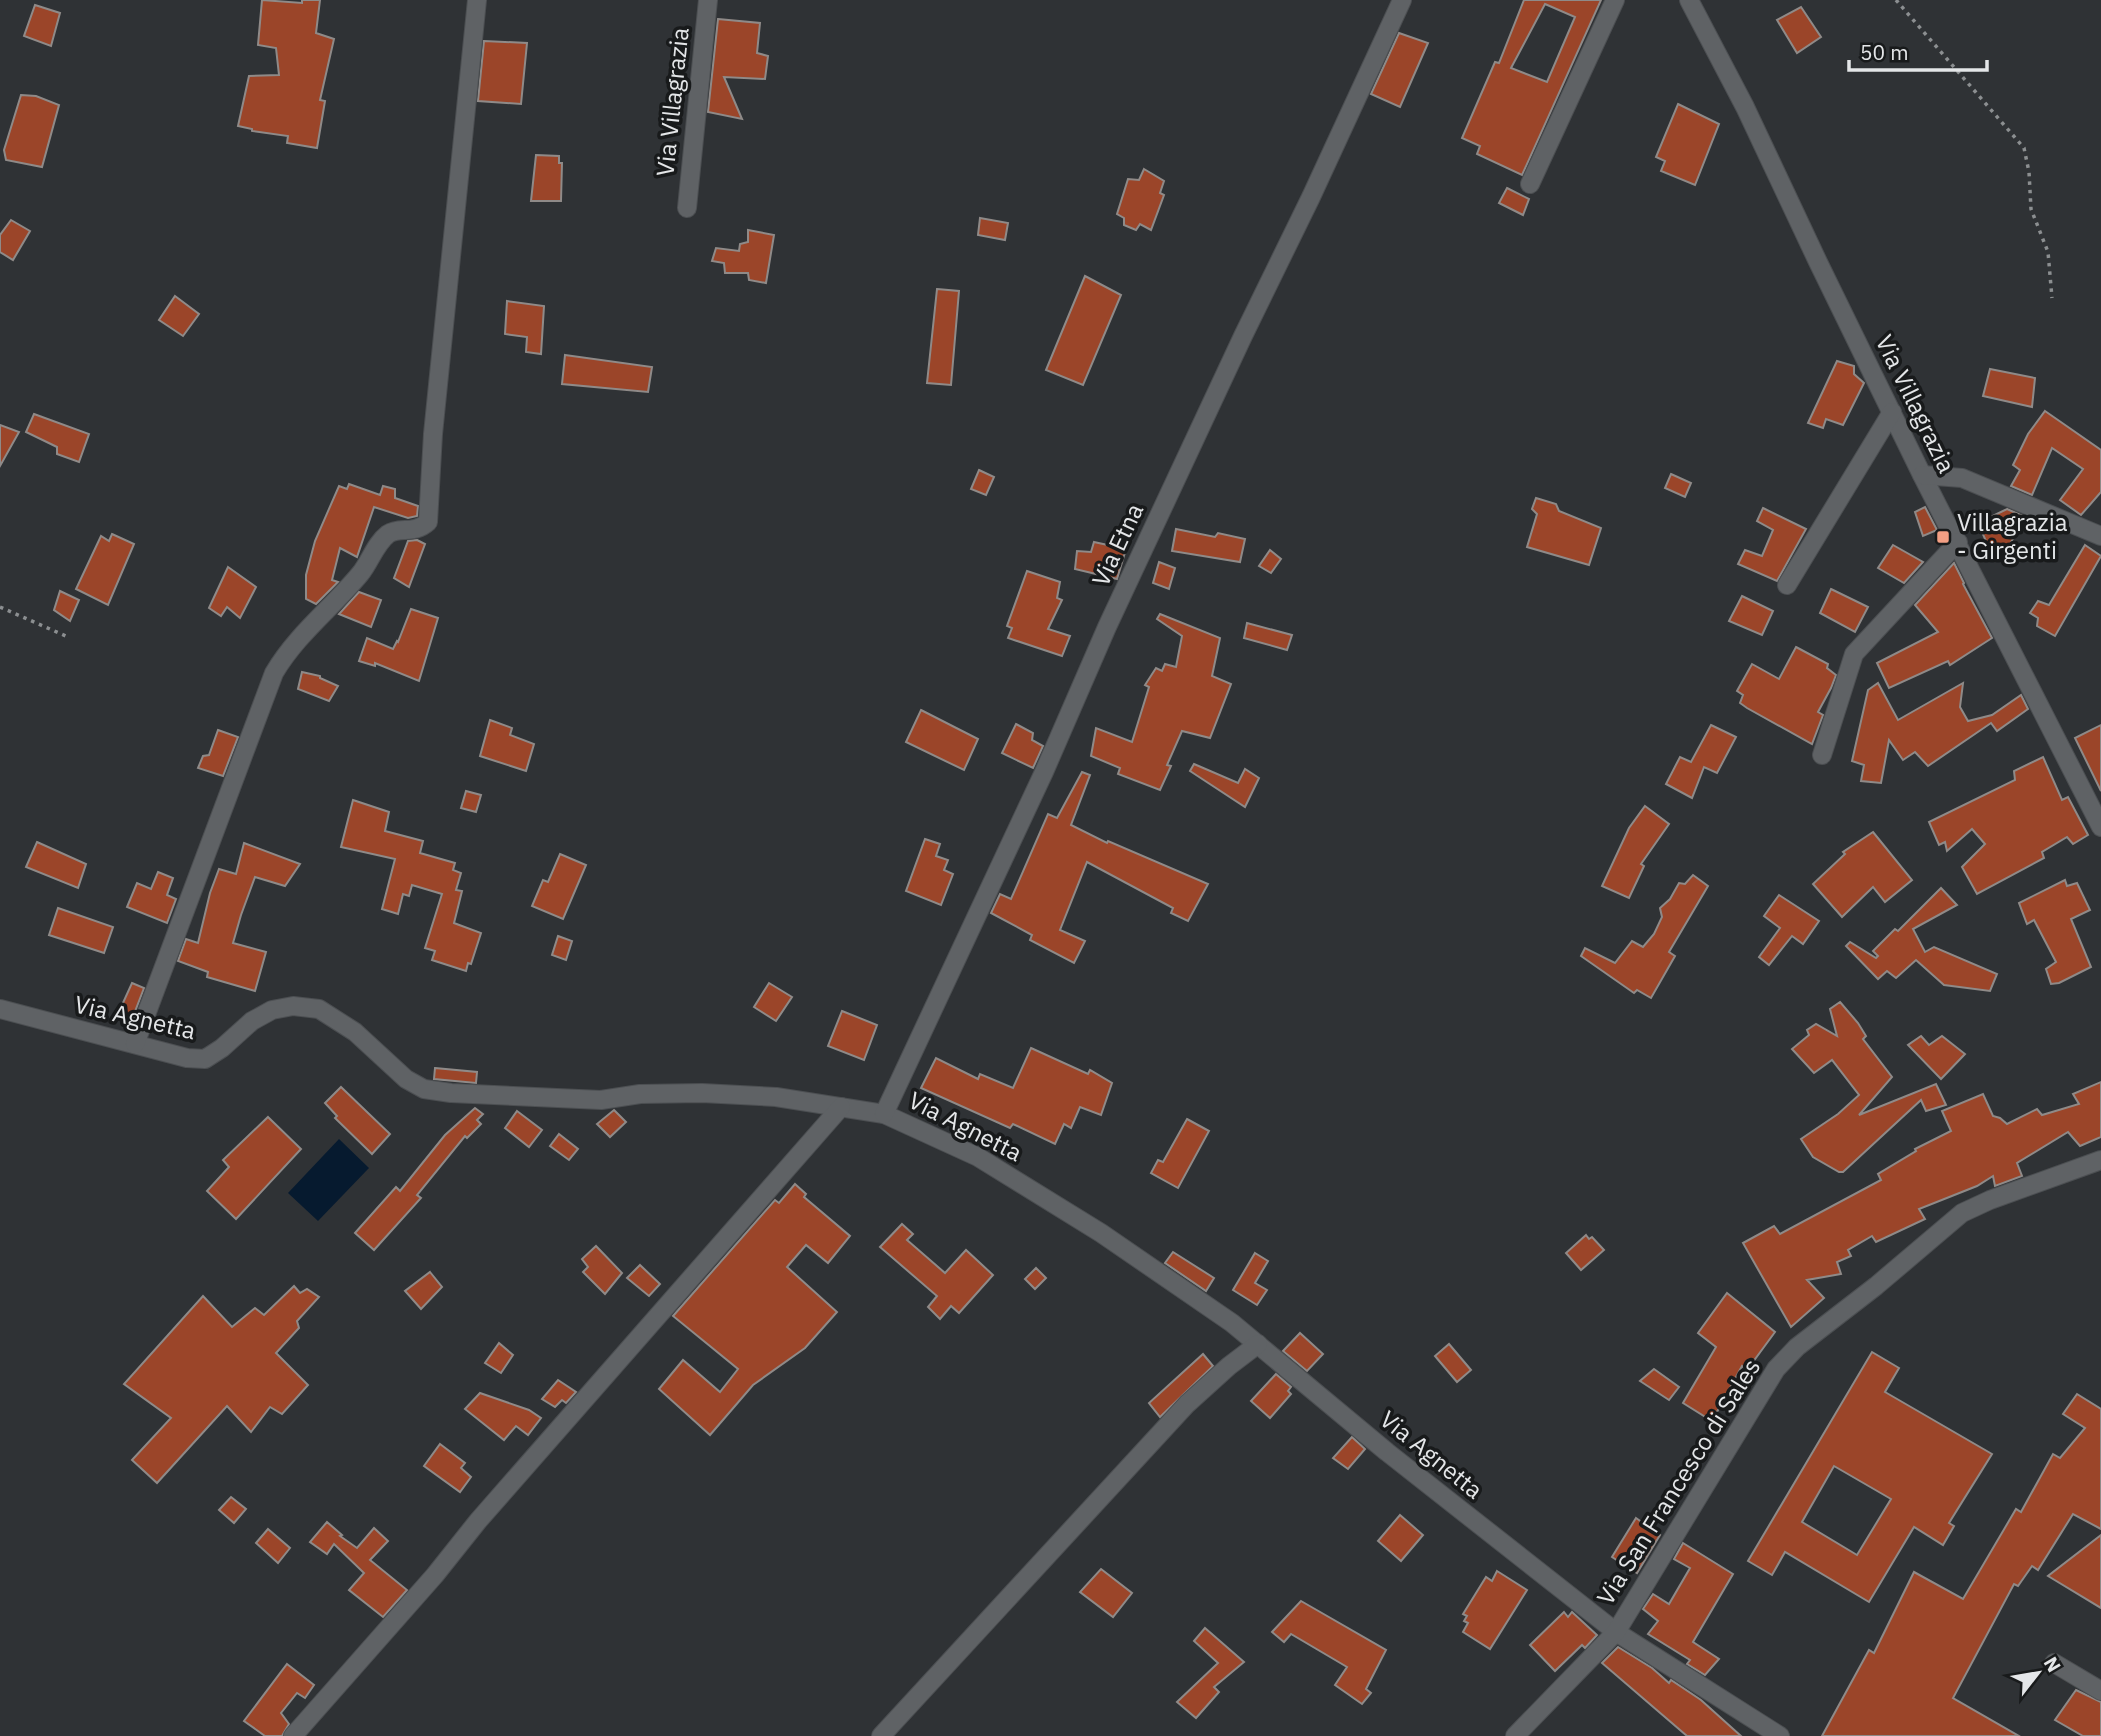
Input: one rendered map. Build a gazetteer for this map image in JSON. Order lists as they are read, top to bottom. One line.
{"streets":{"street":["Via Villagrazia","Via Etna","Via Agnetta","Via San Francesco di Sales"]},"crossings":[["Via Etna","Via Agnetta"],["Via Agnetta","Via San Francesco di Sales"]],"places":{"transit":["Villagrazia - Girgenti"]},"scale_bar":"50 m","north":"top right"}
